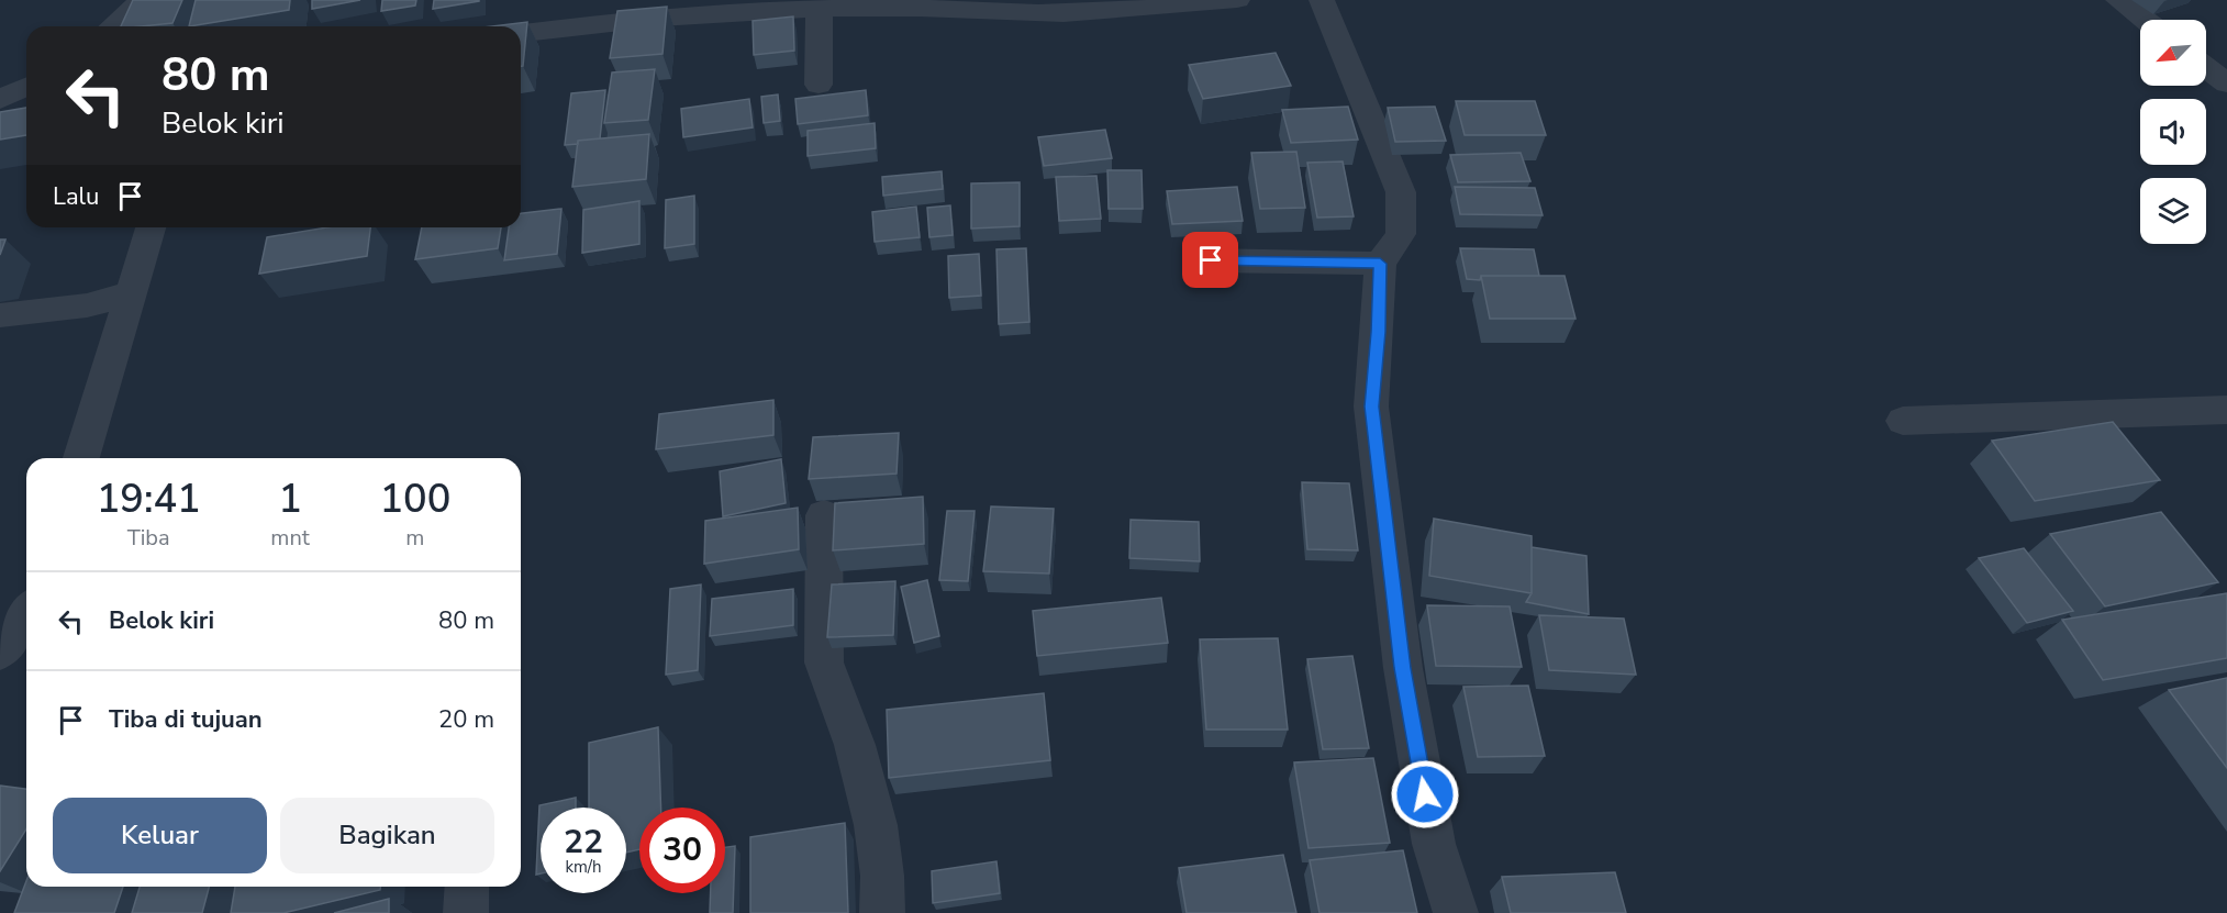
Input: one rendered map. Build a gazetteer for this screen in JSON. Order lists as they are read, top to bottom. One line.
{"north":"bottom left","page":{"turn":["80 m","Belok kiri"],"then":"Lalu","eta":["19:41","Tiba","1","mnt","100","m"],"list":[{"name":"Belok kiri","value":"80 m"},{"name":"Tiba di tujuan","value":"20 m"}],"buttons":["Keluar","Bagikan"],"speed":"22 km/h","limit":"30"}}
